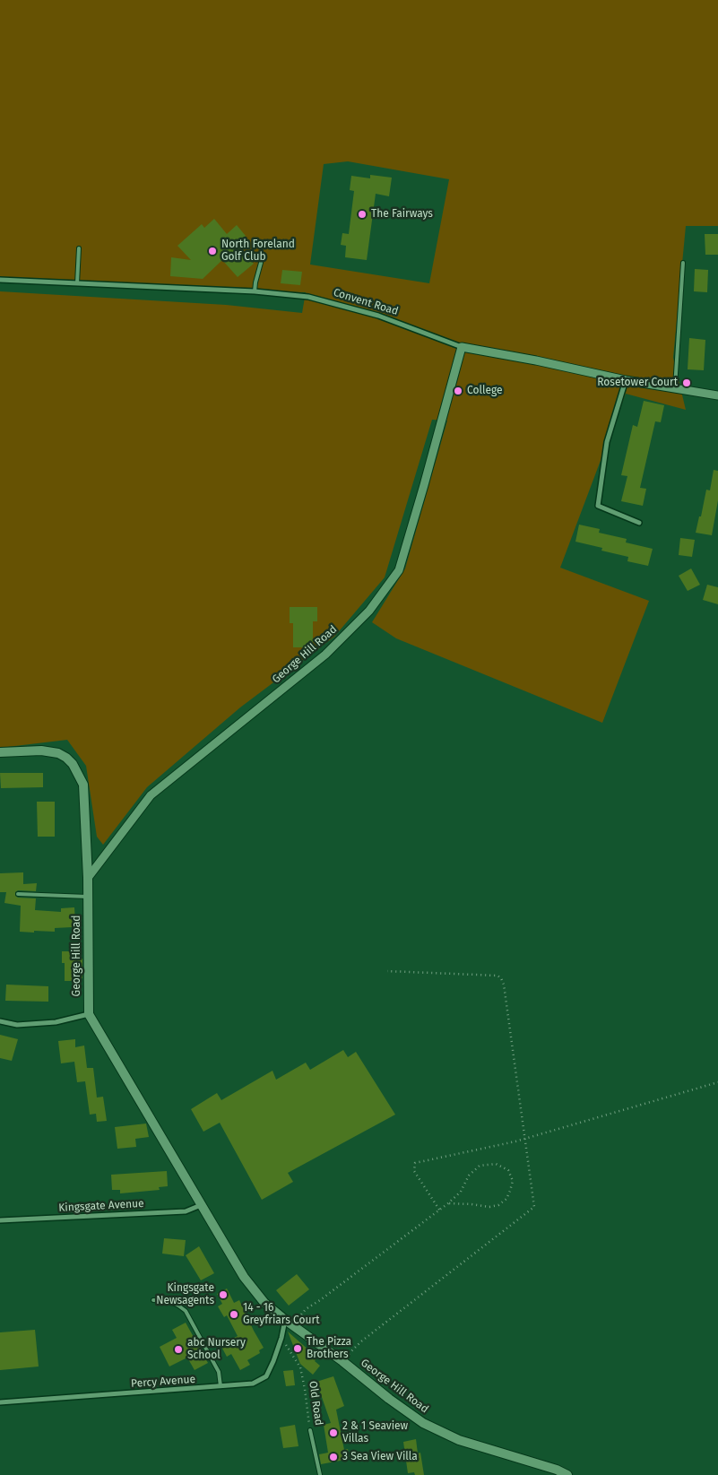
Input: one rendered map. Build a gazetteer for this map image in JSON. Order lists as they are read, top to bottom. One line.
{"streets":{"main road":["George Hill Road"],"street":["Convent Road","Kingsgate Avenue","Percy Avenue"],"lane":["Old Road"]},"crossings":[["Convent Road","George Hill Road"],["George Hill Road","Kingsgate Avenue"],["George Hill Road","Percy Avenue"],["Percy Avenue","Old Road"]],"places":["The Fairways","North Foreland Golf Club","Rosetower Court","College","Kingsgate Newsagents","14 - 16 Greyfriars Court","The Pizza Brothers","abc Nursery School","2 & 1 Seaview Villas","3 Sea View Villa"]}
